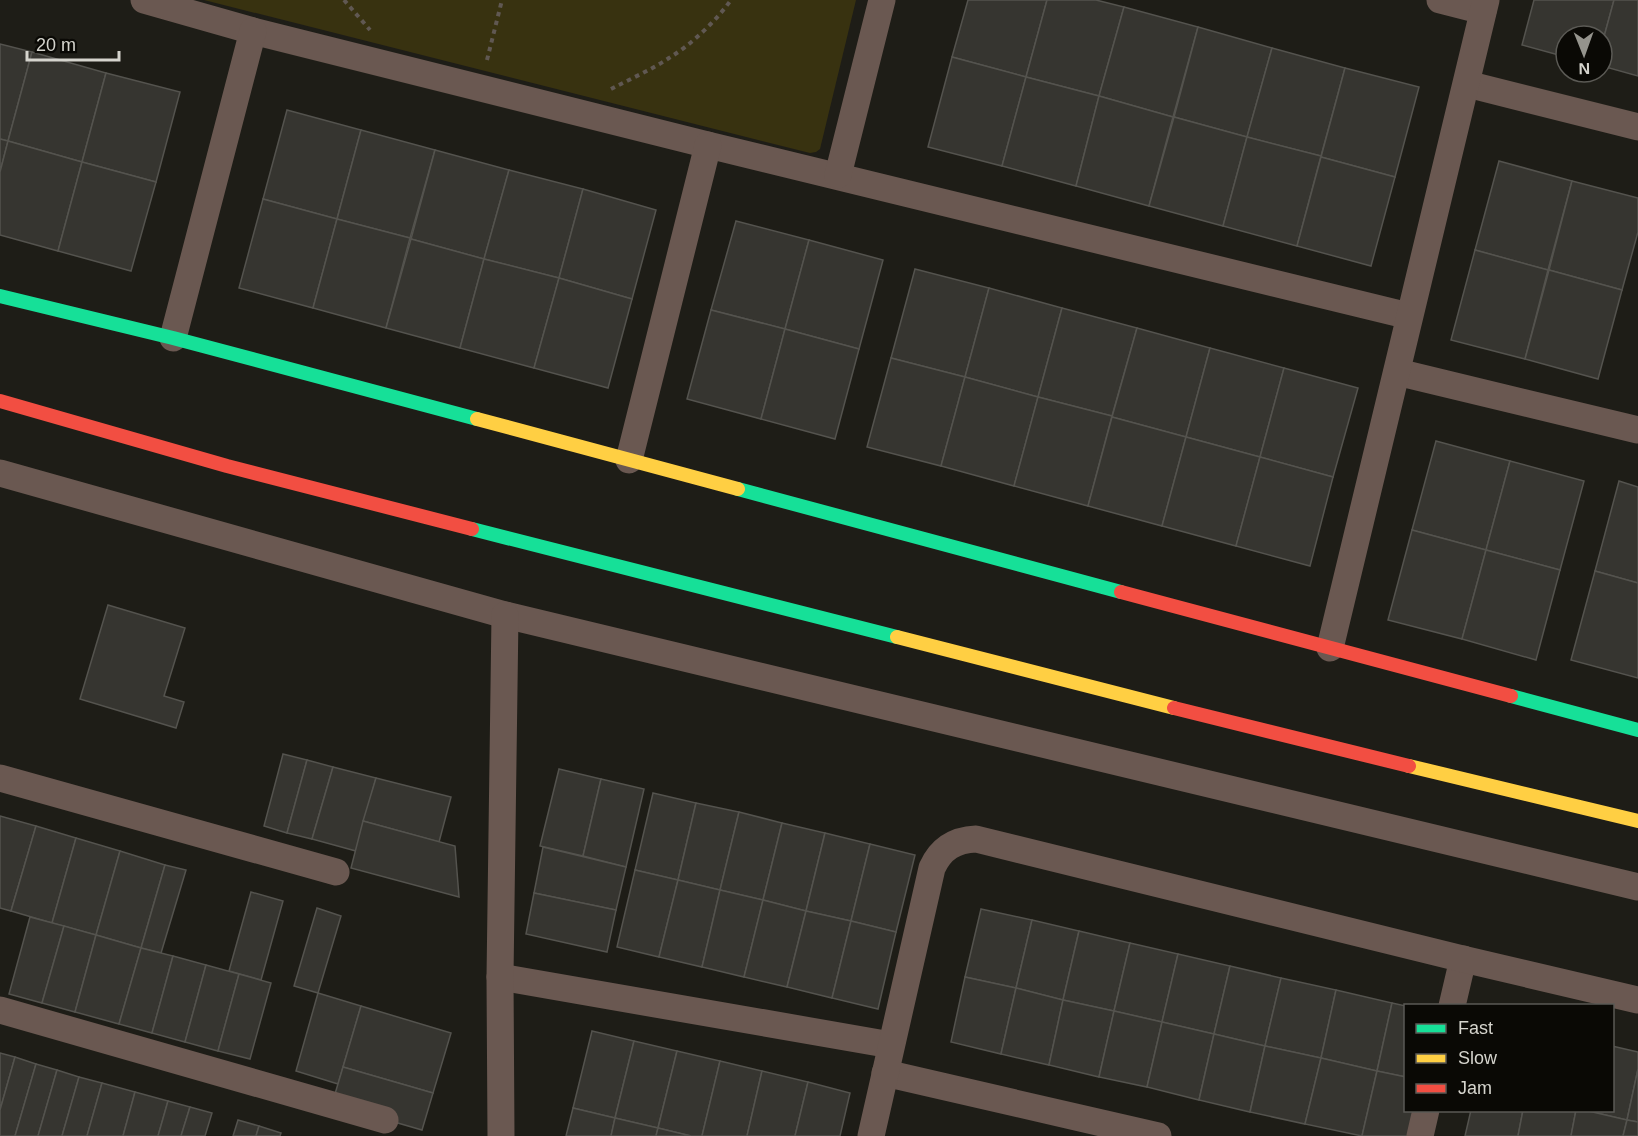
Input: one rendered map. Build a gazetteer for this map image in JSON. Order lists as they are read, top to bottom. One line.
{"legend":["Fast","Slow","Jam"],"scale_bar":"20 m","north":"bottom"}
